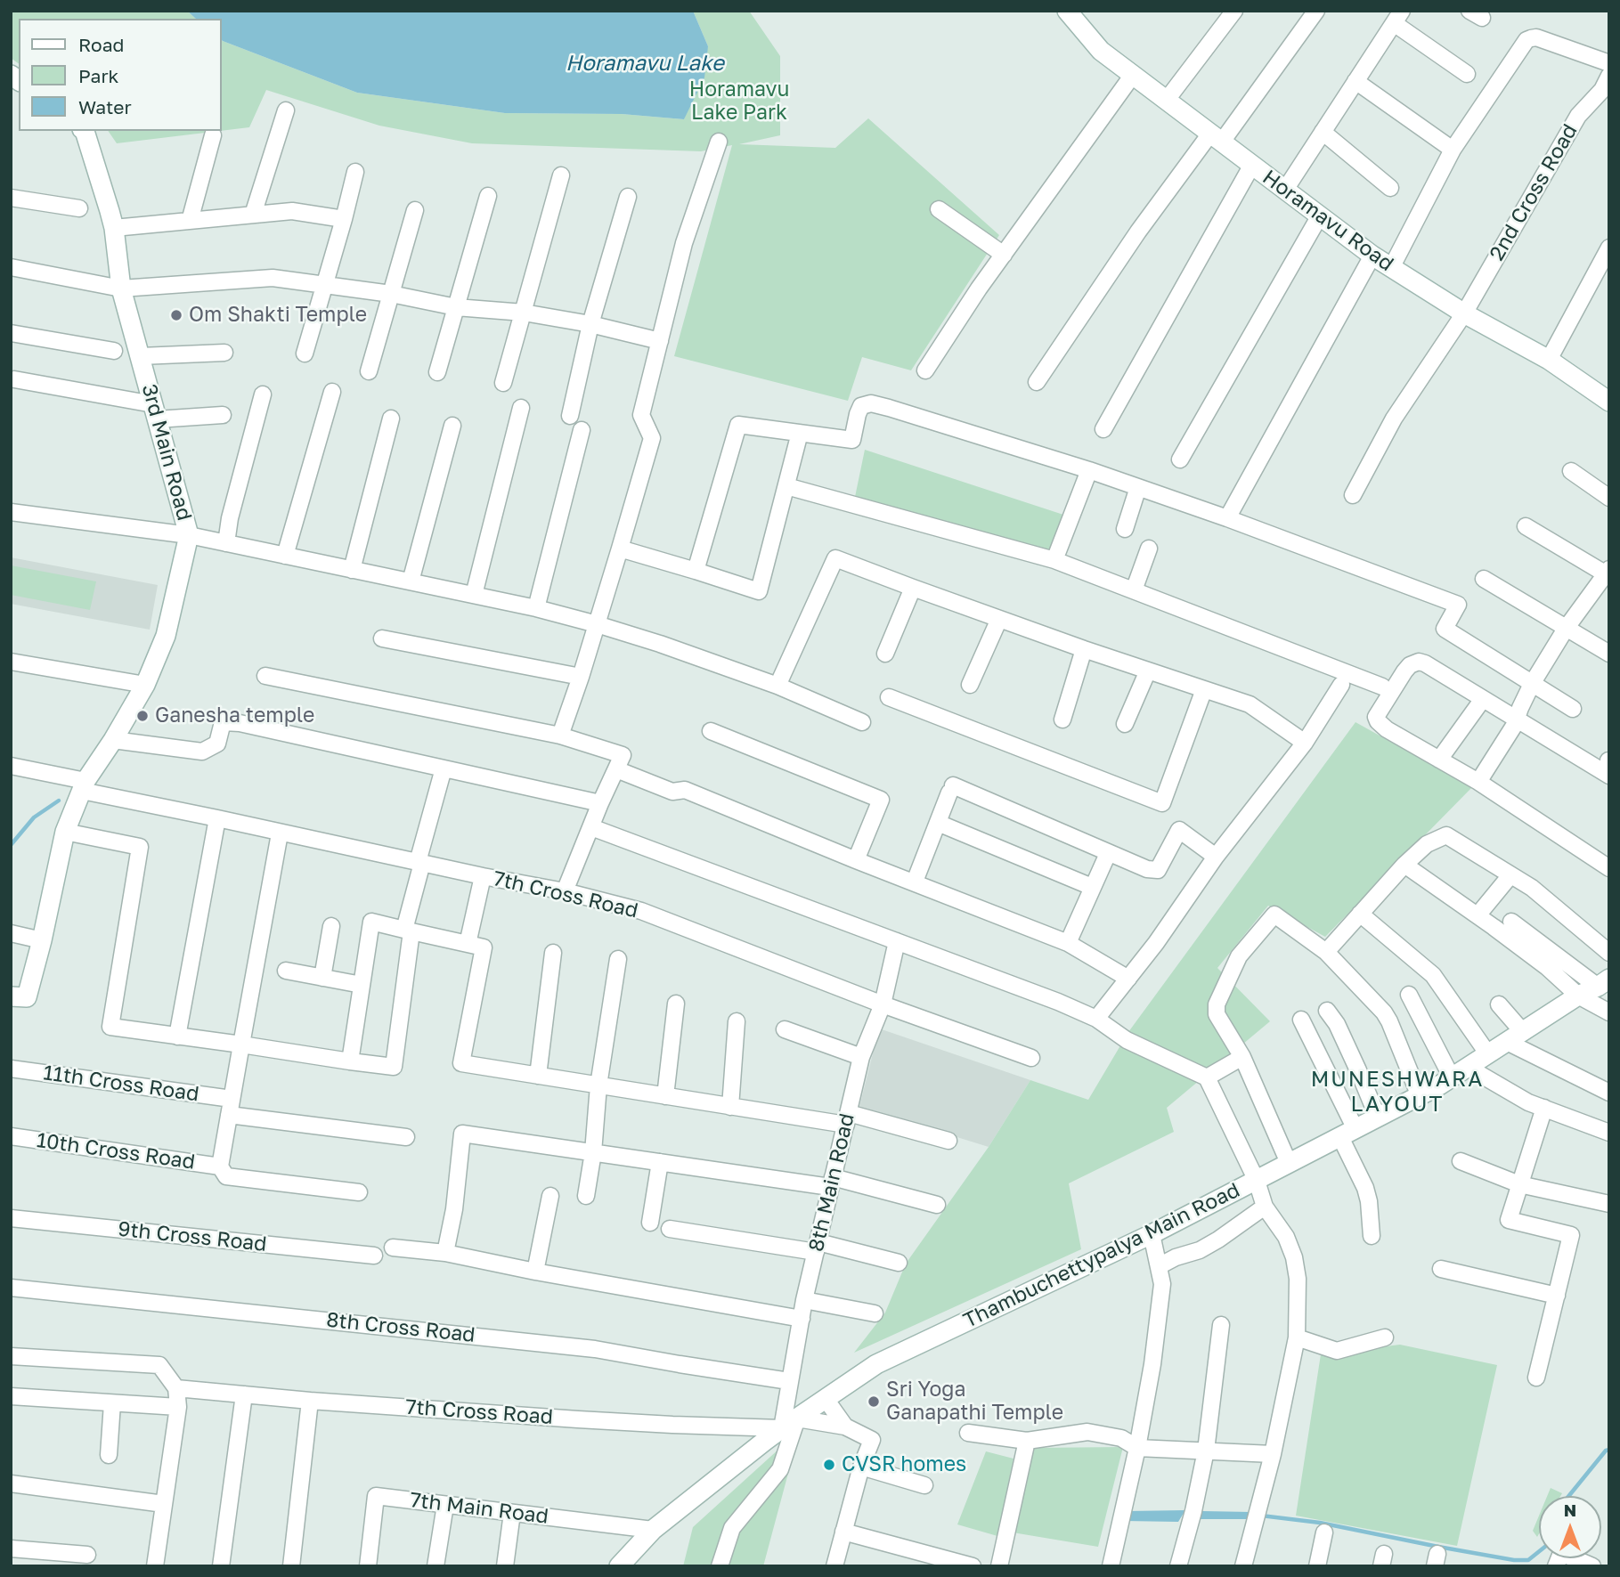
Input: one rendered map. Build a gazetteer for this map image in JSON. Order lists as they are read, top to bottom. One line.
{"streets":{"street":["2nd Cross Road","Horamavu Road","3rd Main Road","7th Cross Road","11th Cross Road","10th Cross Road","8th Main Road","9th Cross Road","Thambuchettypalya Main Road","8th Cross Road","7th Main Road"]},"crossings":[["2nd Cross Road","Horamavu Road"],["3rd Main Road","7th Cross Road"],["7th Cross Road","8th Main Road"],["7th Cross Road","Thambuchettypalya Main Road"],["8th Main Road","Thambuchettypalya Main Road"],["8th Main Road","8th Cross Road"],["Thambuchettypalya Main Road","7th Main Road"]],"districts":["MUNESHWARA LAYOUT"],"water":["Horamavu Lake"],"parks":["Horamavu Lake Park"],"places":["Om Shakti Temple","Ganesha temple","Sri Yoga Ganapathi Temple","CVSR homes"],"legend":["Road","Park","Water"],"north":"top"}
